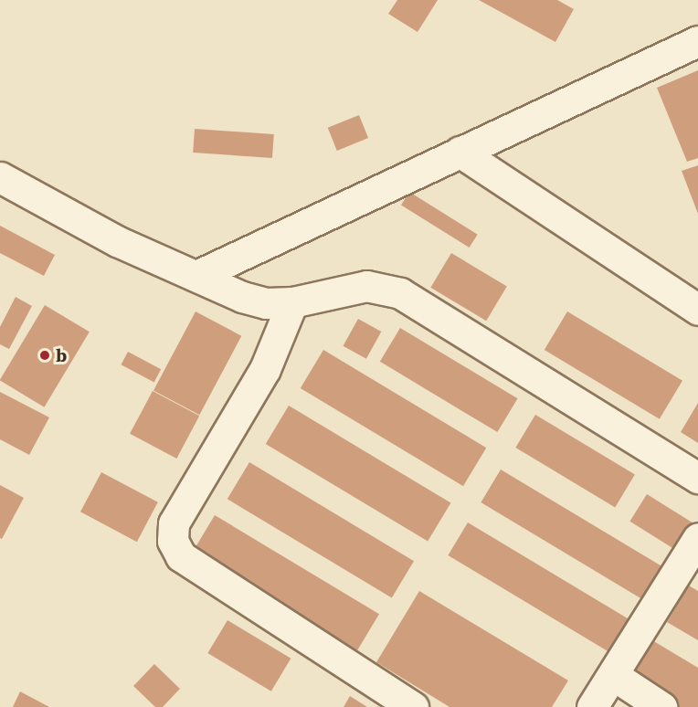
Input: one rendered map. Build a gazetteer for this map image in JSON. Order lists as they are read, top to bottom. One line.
{"places":["b"]}
